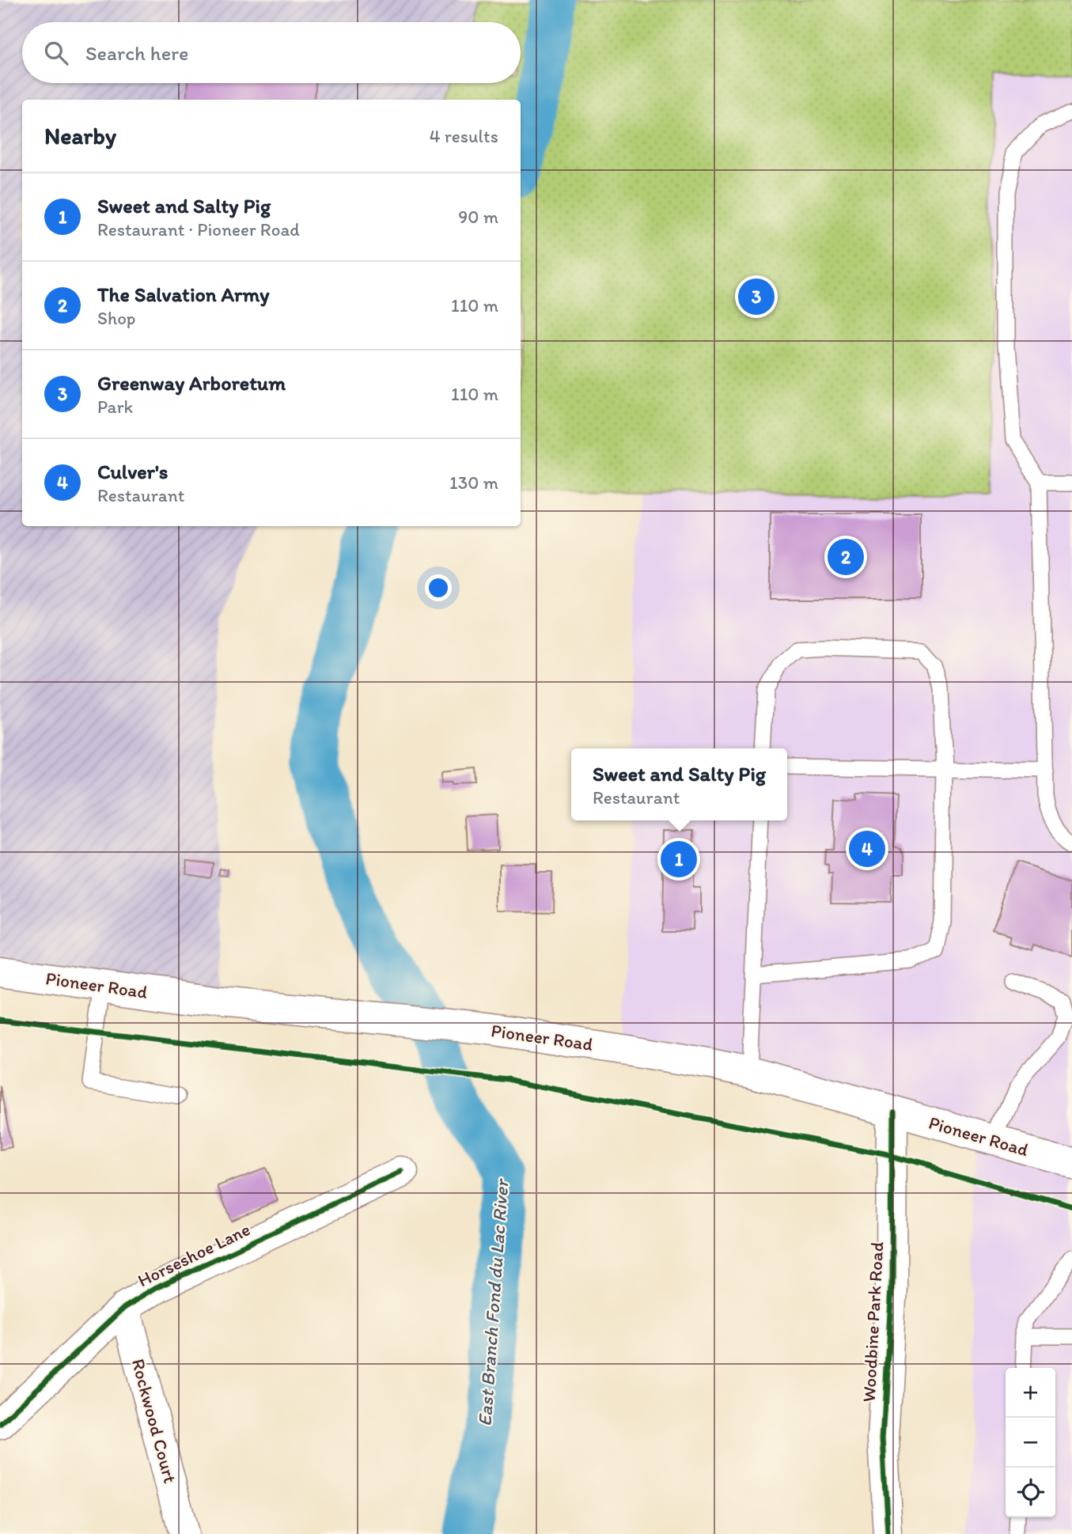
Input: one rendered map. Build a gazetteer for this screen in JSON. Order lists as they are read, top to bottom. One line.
{"streets":{"street":["Pioneer Road","Horseshoe Lane","Woodbine Park Road","Rockwood Court"]},"crossings":[["Pioneer Road","Woodbine Park Road"],["Horseshoe Lane","Rockwood Court"]],"water":["East Branch Fond du Lac River"],"page":{"search":"Search here","heading":["Nearby","4 results"],"list":[{"mark":"1","name":"Sweet and Salty Pig","note":"Restaurant · Pioneer Road","value":"90 m"},{"mark":"2","name":"The Salvation Army","note":"Shop","value":"110 m"},{"mark":"3","name":"Greenway Arboretum","note":"Park","value":"110 m"},{"mark":"4","name":"Culver's","note":"Restaurant","value":"130 m"}],"pins":["3","2","4","1"],"popup":["Sweet and Salty Pig","Restaurant"],"map_buttons":["+","−"]}}
